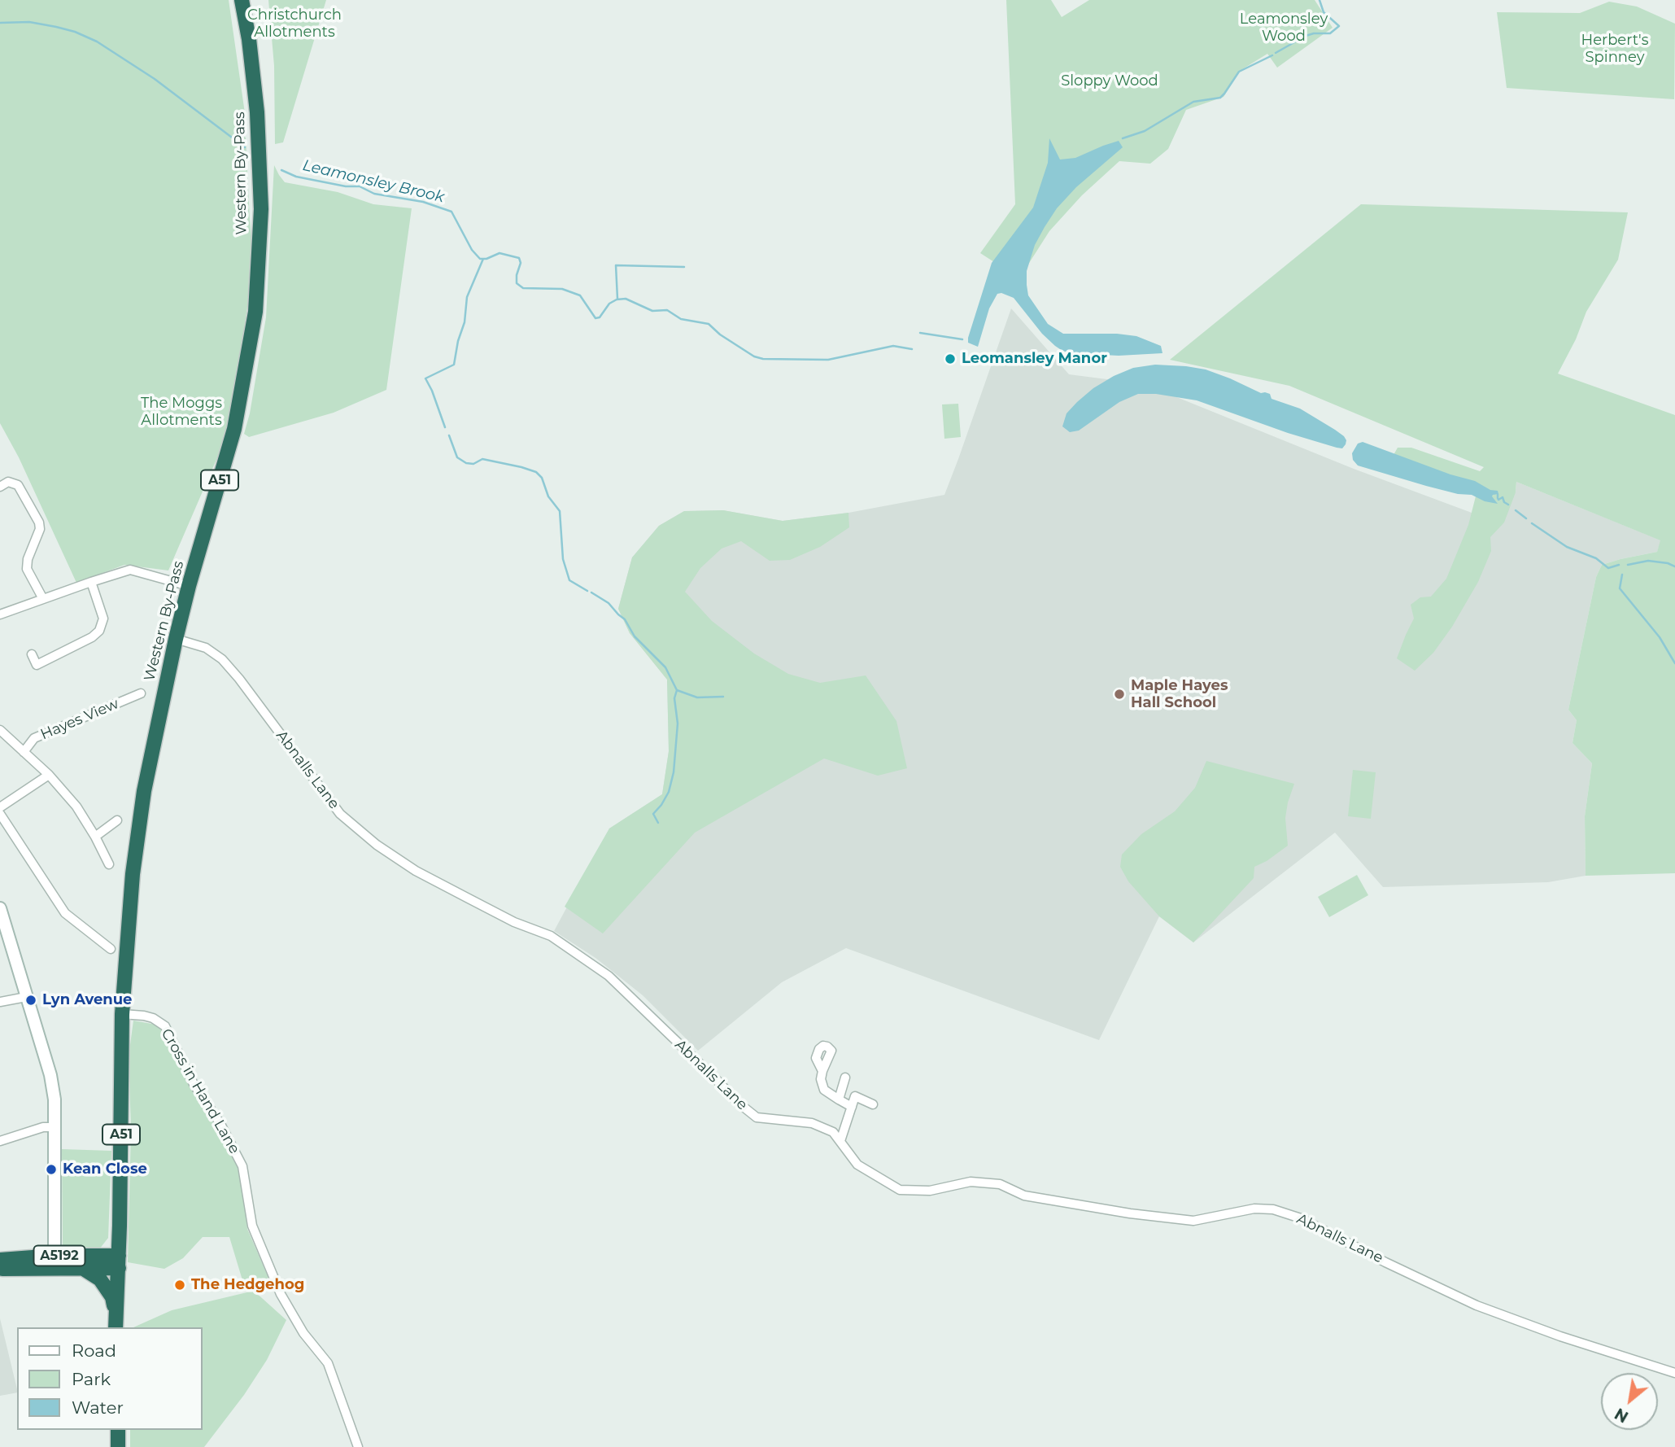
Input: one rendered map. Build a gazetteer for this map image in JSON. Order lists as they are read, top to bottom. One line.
{"streets":{"highway":["Western By-Pass","A51","A5192"],"street":["Hayes View","Abnalls Lane","Cross in Hand Lane"]},"crossings":[["Western By-Pass","A51"],["Western By-Pass","Abnalls Lane"],["Western By-Pass","Cross in Hand Lane"],["Western By-Pass","A5192"],["A51","A5192"]],"water":["Leamonsley Brook"],"parks":["Christchurch Allotments","Leamonsley Wood","Herbert's Spinney","Sloppy Wood","The Moggs Allotments"],"places":["Leomansley Manor","Maple Hayes Hall School","Lyn Avenue","Kean Close","The Hedgehog"],"legend":["Road","Park","Water"],"north":"bottom left"}
